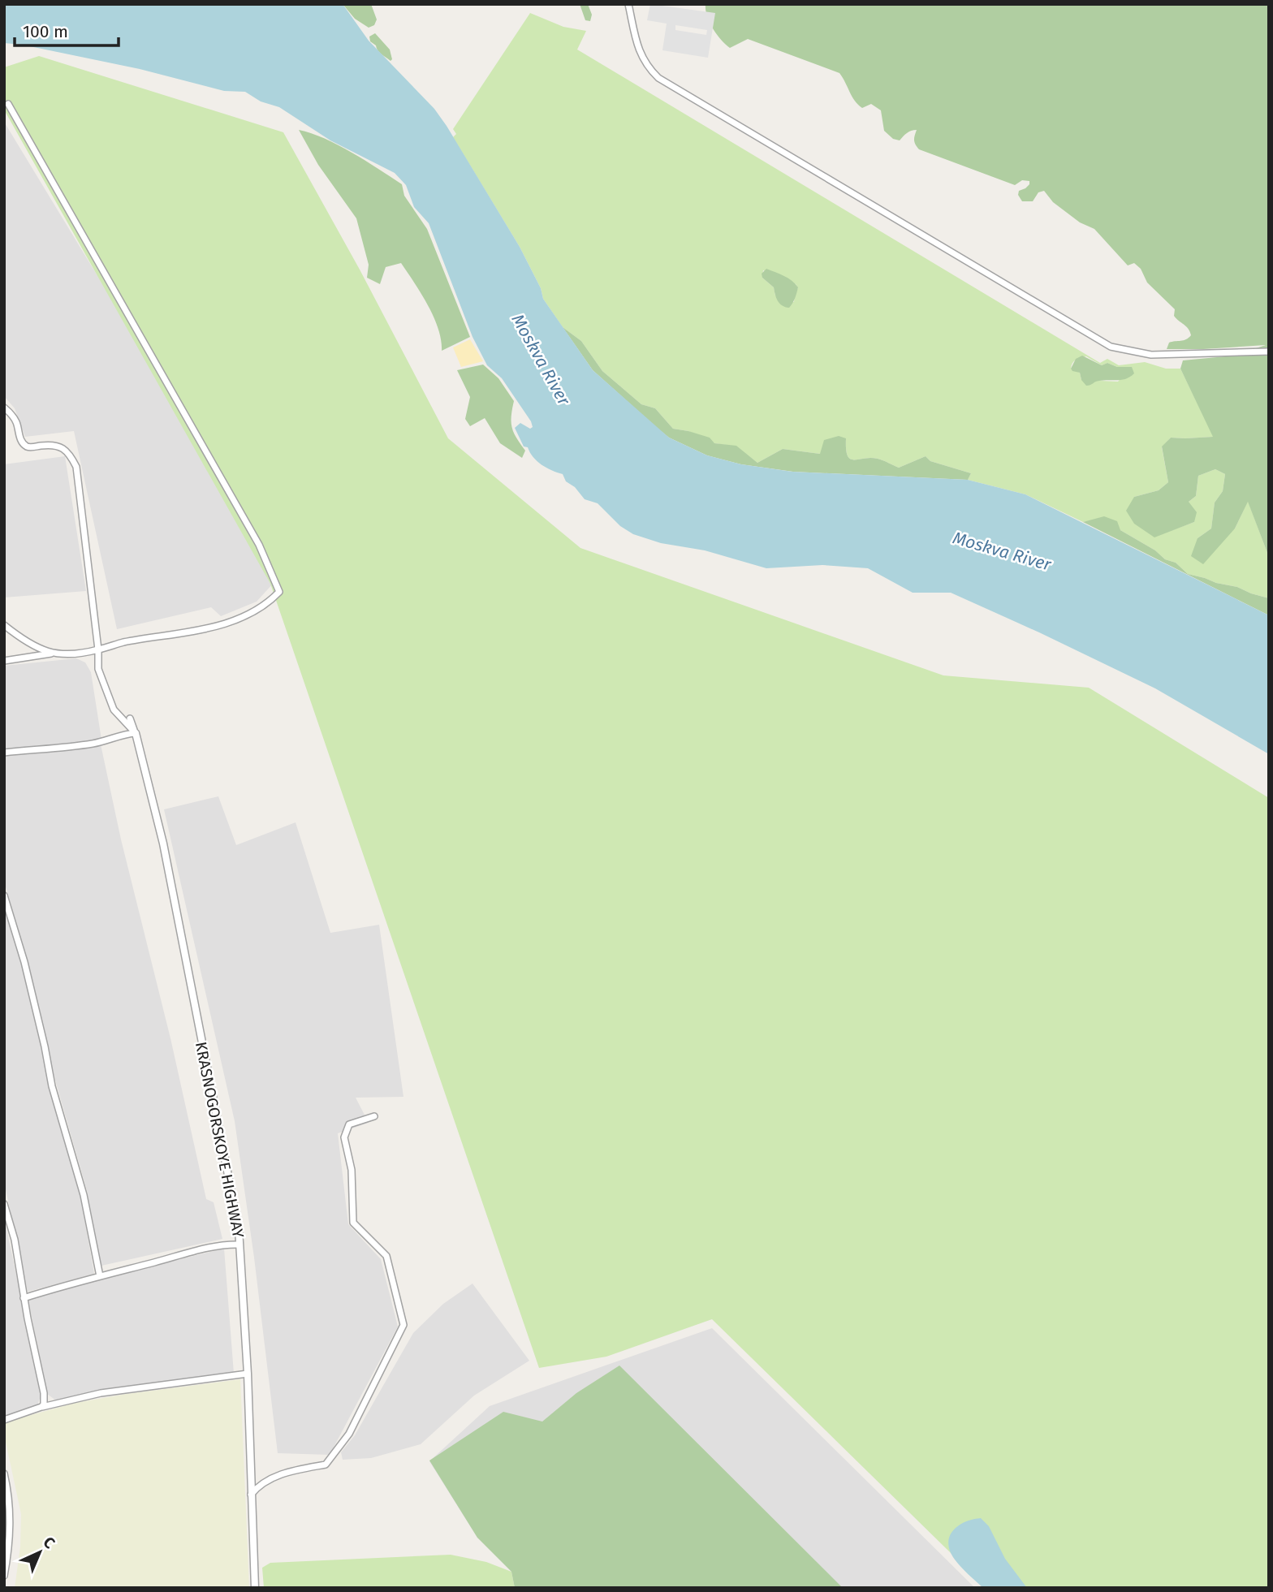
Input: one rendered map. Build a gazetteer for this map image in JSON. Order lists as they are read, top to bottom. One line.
{"streets":{"street":["KRASNOGORSKOYE HIGHWAY"]},"water":["Moskva River"],"scale_bar":"100 m","north":"top right"}
